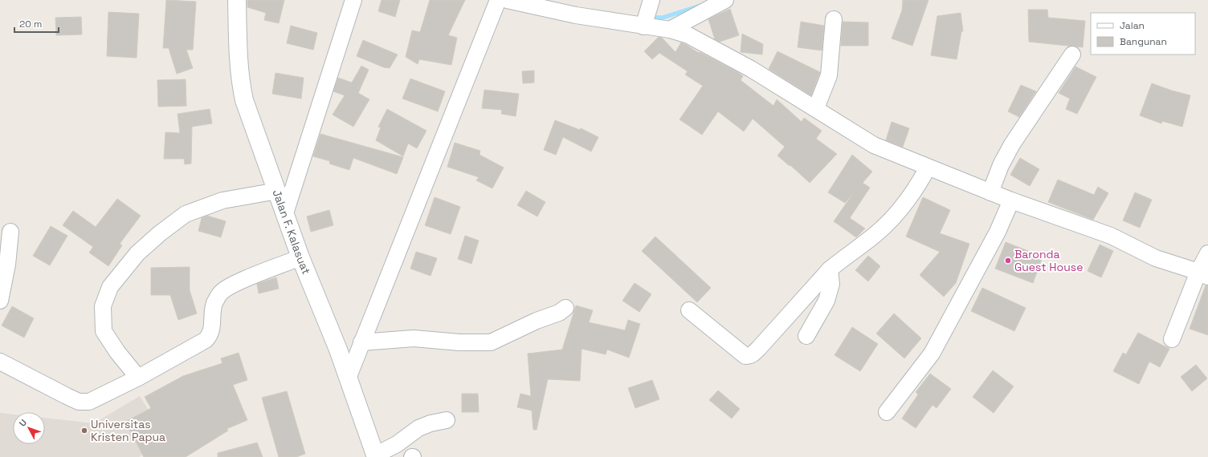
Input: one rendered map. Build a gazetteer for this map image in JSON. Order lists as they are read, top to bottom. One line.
{"streets":{"street":["Jalan F. Kalasuat"]},"places":["Baronda Guest House","Universitas Kristen Papua"],"legend":["Jalan","Bangunan"],"scale_bar":"20 m","north":"top left"}
